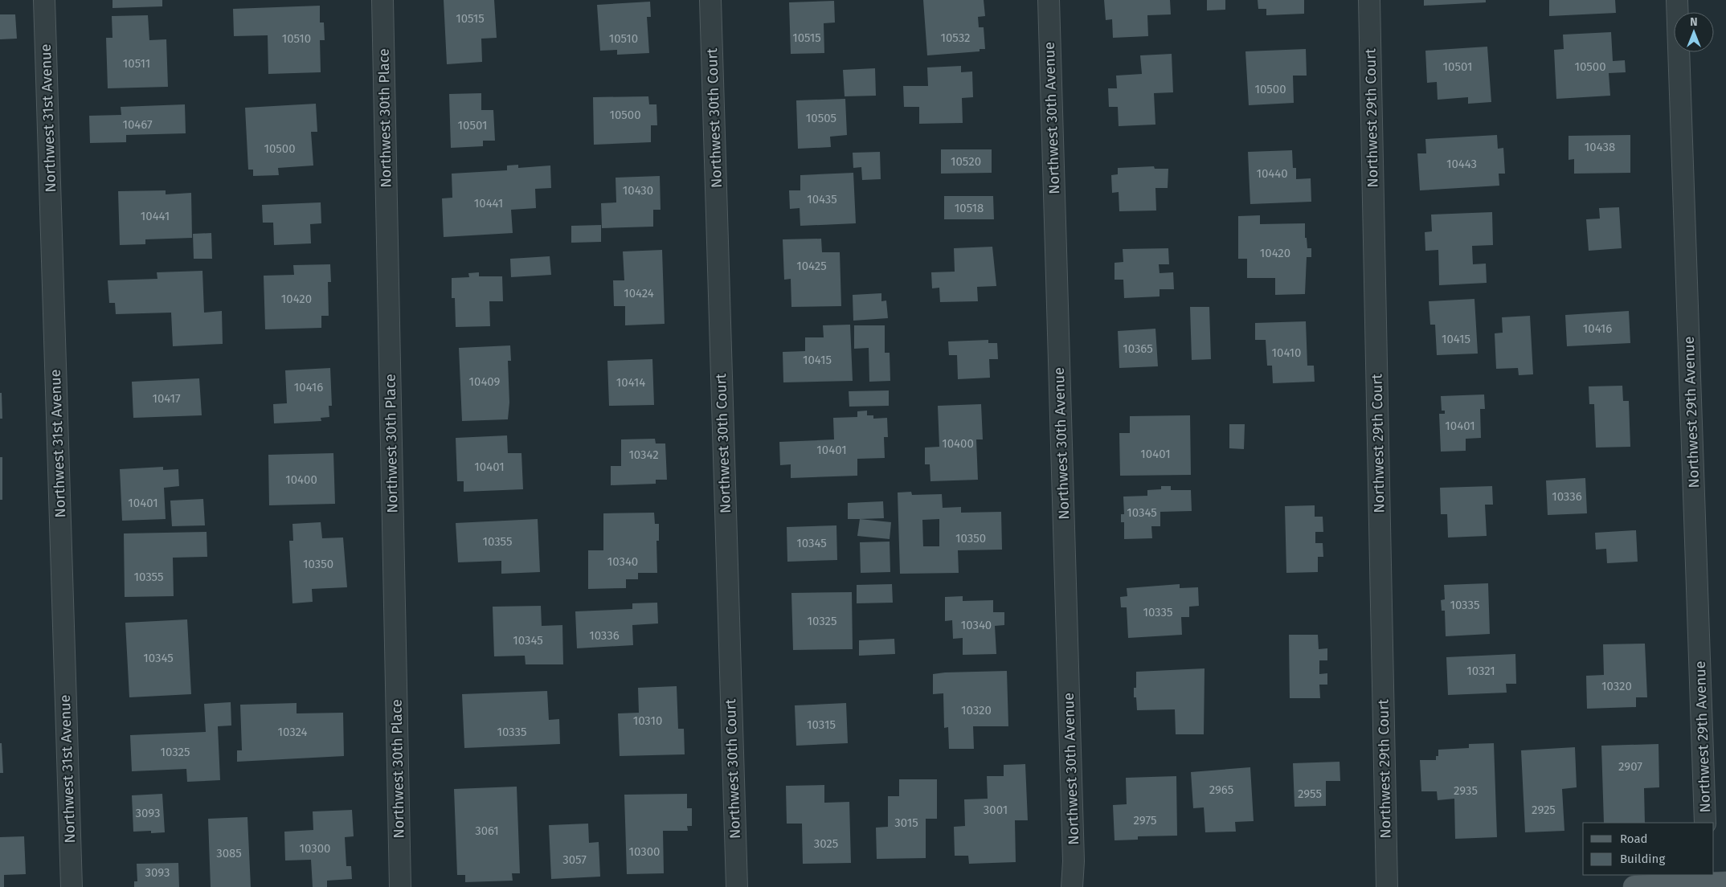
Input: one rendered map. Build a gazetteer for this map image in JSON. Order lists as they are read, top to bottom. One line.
{"streets":{"street":["Northwest 31st Avenue","Northwest 30th Place","Northwest 30th Court","Northwest 30th Avenue","Northwest 29th Court","Northwest 29th Avenue"]},"house_numbers":["10515","10515","10532","10510","10510","10511","10501","10500","10500","10500","10505","10467","10501","10438","10500","10520","10443","10440","10430","10435","10441","10518","10441","10420","10425","10424","10420","10416","10415","10365","10410","10415","10409","10414","10416","10417","10401","10400","10401","10401","10342","10401","10400","10336","10401","10345","10350","10355","10345","10340","10350","10355","10335","10335","10325","10340","10336","10345","10345","10321","10320","10320","10310","10315","10324","10335","10325","2907","2965","2935","2955","3001","2925","3093","2975","3015","3061","3025","10300","10300","3085","3057","3093"],"legend":["Road","Building"],"north":"top"}
